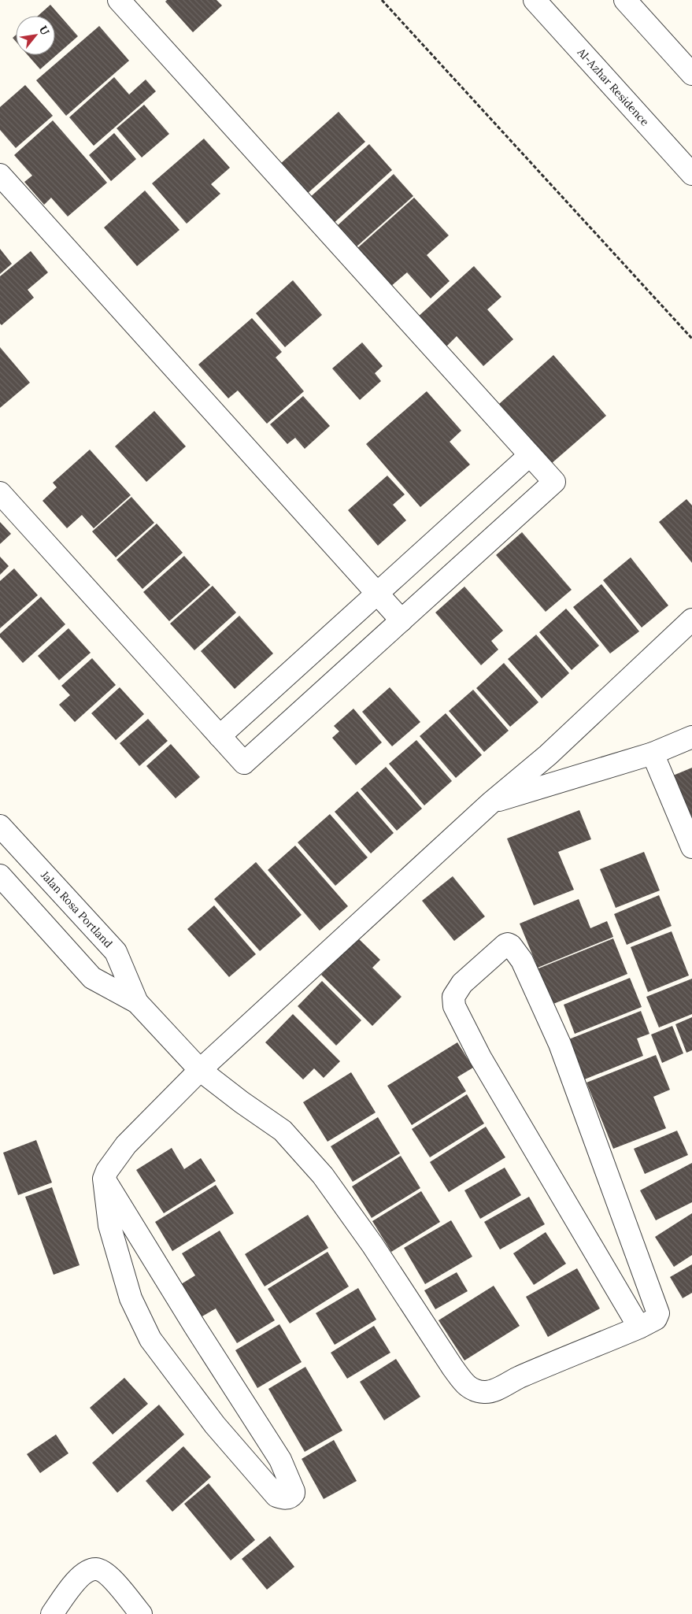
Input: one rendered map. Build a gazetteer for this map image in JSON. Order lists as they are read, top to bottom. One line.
{"streets":{"street":["Al-Azhar Residence","Jalan Rosa Portland"]},"north":"top right"}
